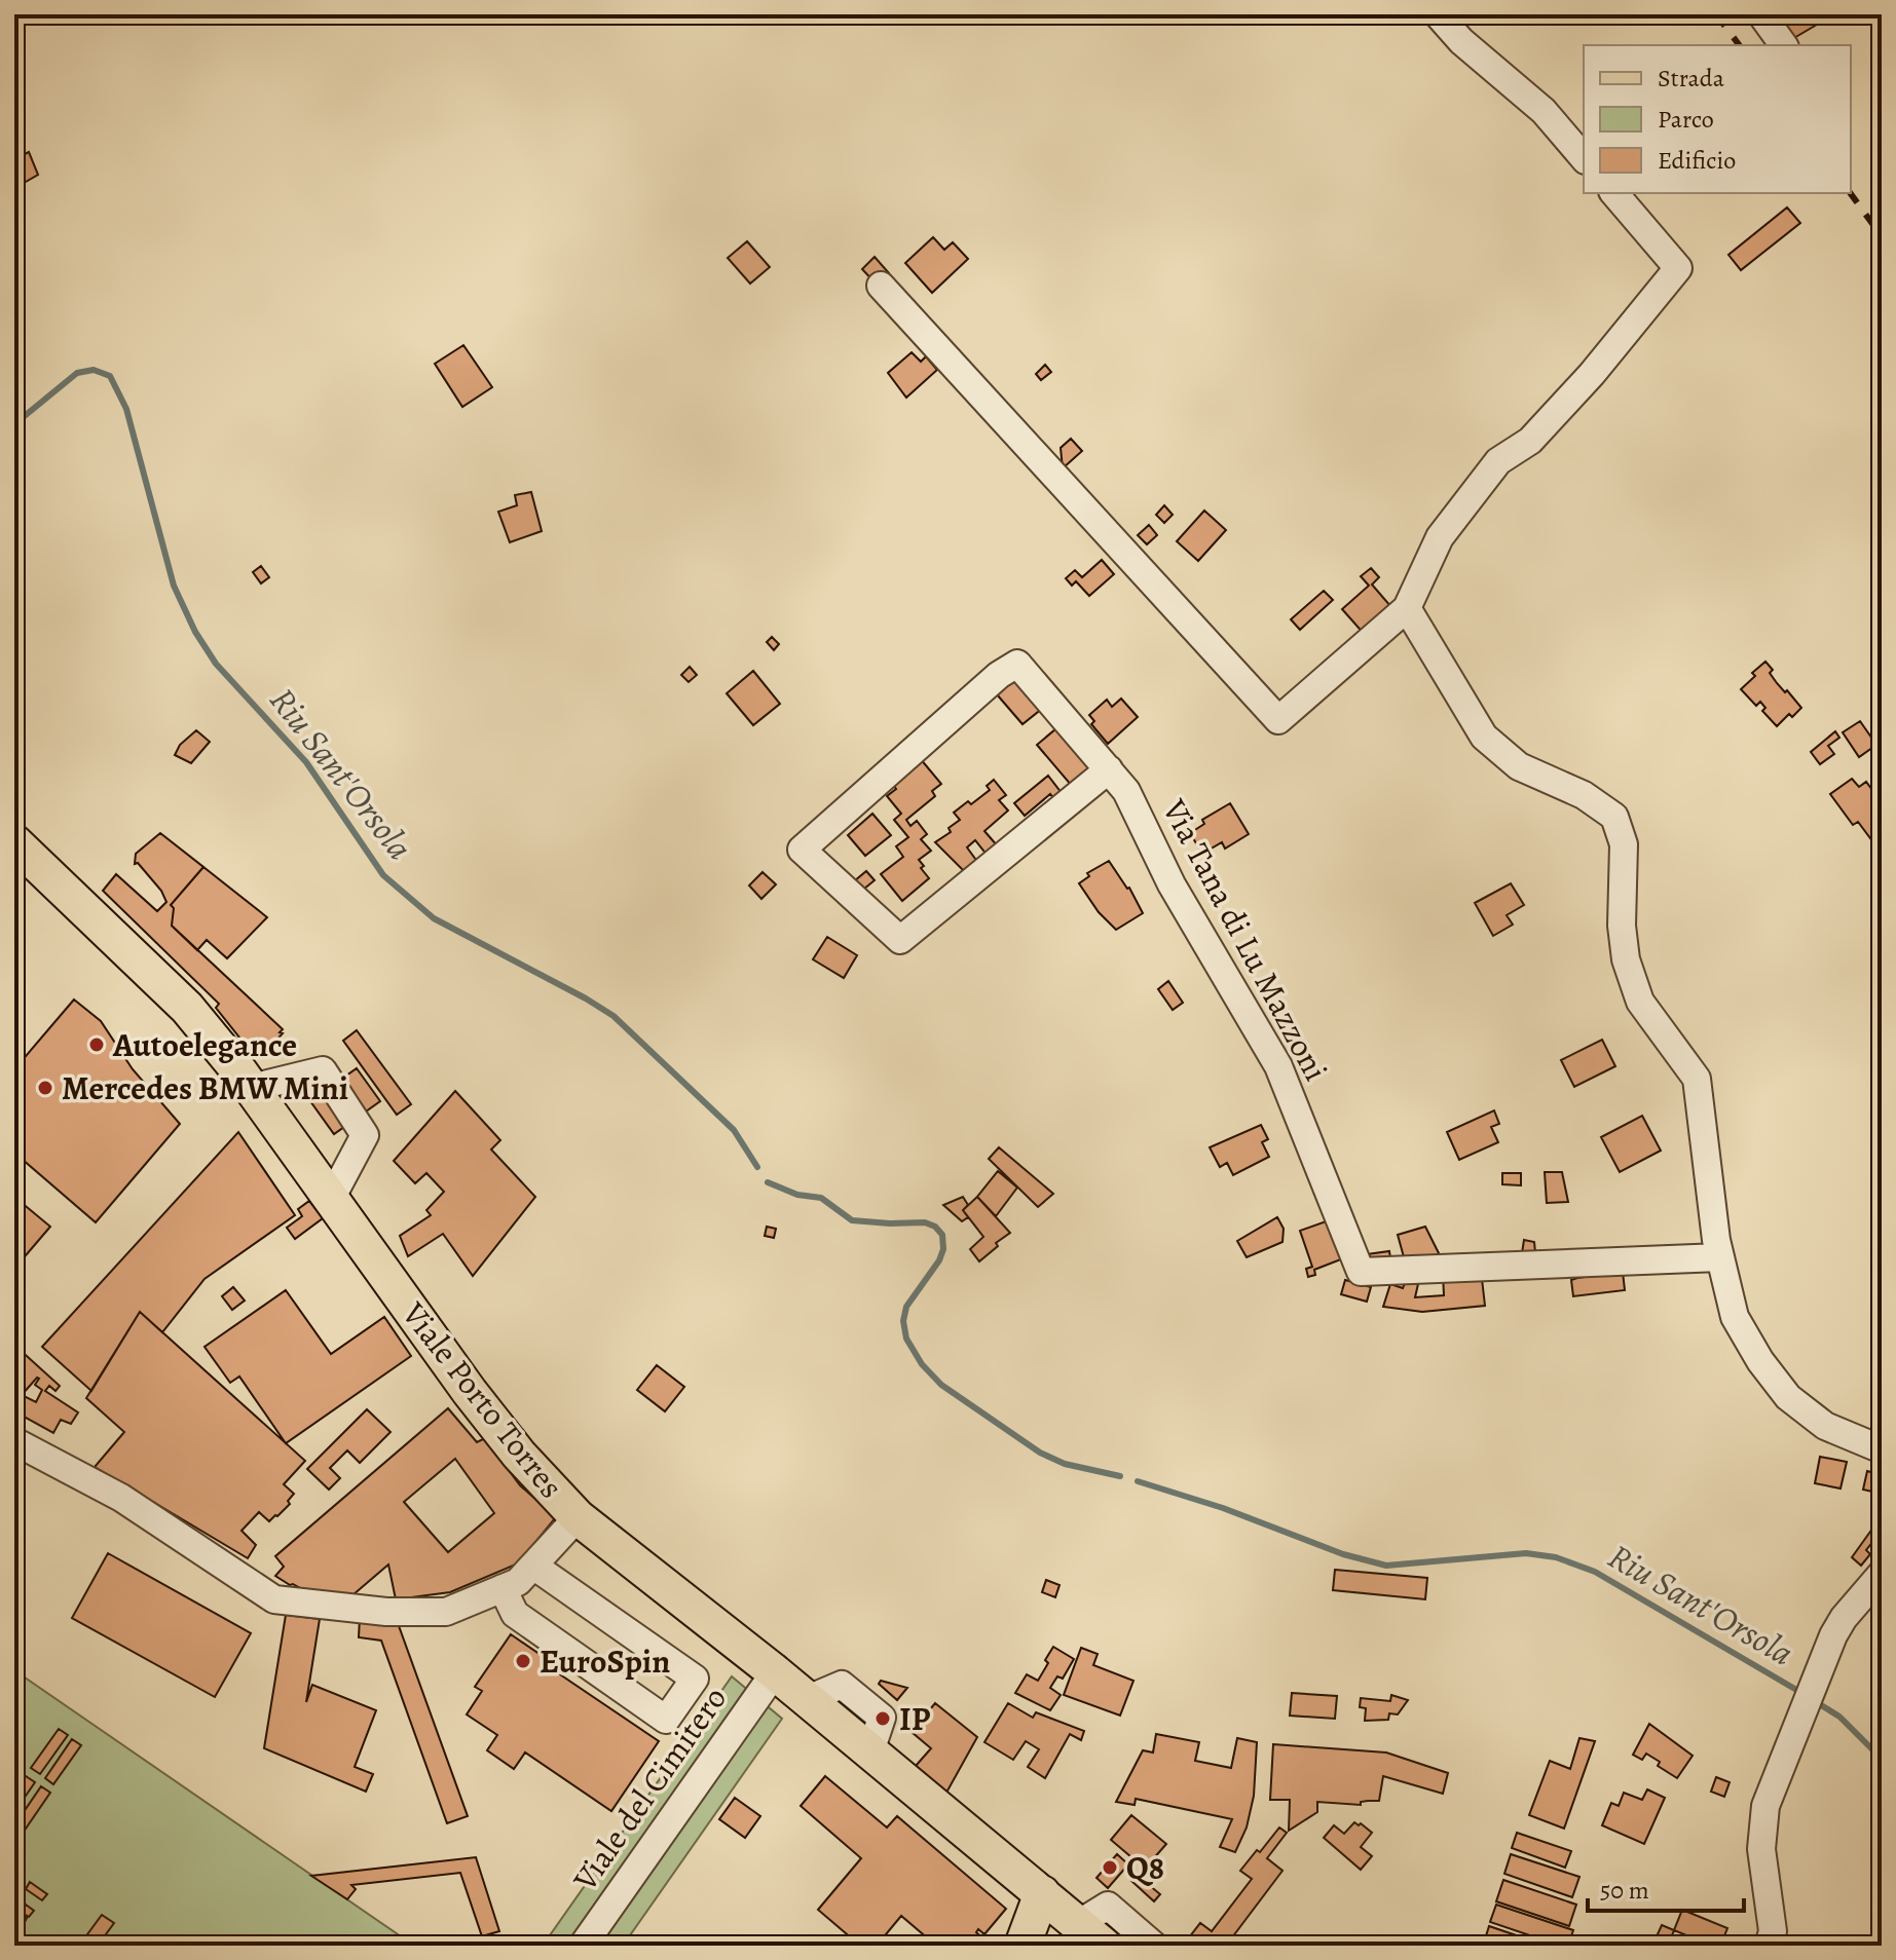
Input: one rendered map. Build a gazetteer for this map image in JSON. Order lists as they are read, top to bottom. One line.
{"streets":{"main road":["Viale Porto Torres"],"street":["Via Tana di Lu Mazzoni","Viale del Cimitero"]},"crossings":[["Viale Porto Torres","Viale del Cimitero"]],"water":["Riu Sant'Orsola"],"places":["Autoelegance","Mercedes BMW Mini","EuroSpin","IP","Q8"],"legend":["Strada","Parco","Edificio"],"scale_bar":"50 m"}
